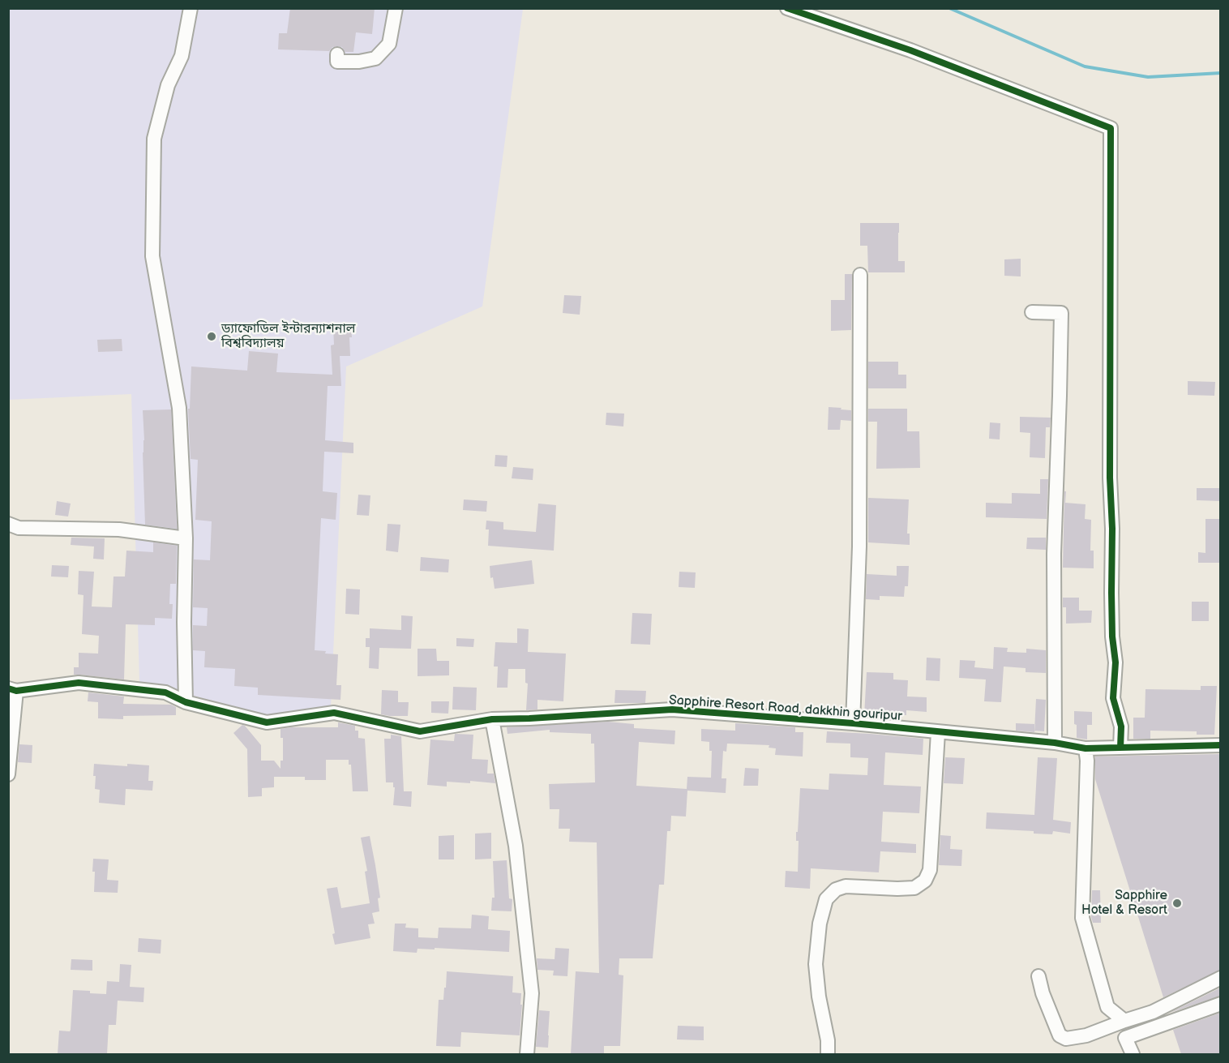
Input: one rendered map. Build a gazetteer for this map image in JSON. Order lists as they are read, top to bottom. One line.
{"streets":{"street":["Sapphire Resort Road, dakkhin gouripur"]},"places":["ড্যাফোডিল ইন্টারন্যাশনাল বিশ্ববিদ্যালয়","Sapphire Hotel & Resort"]}
